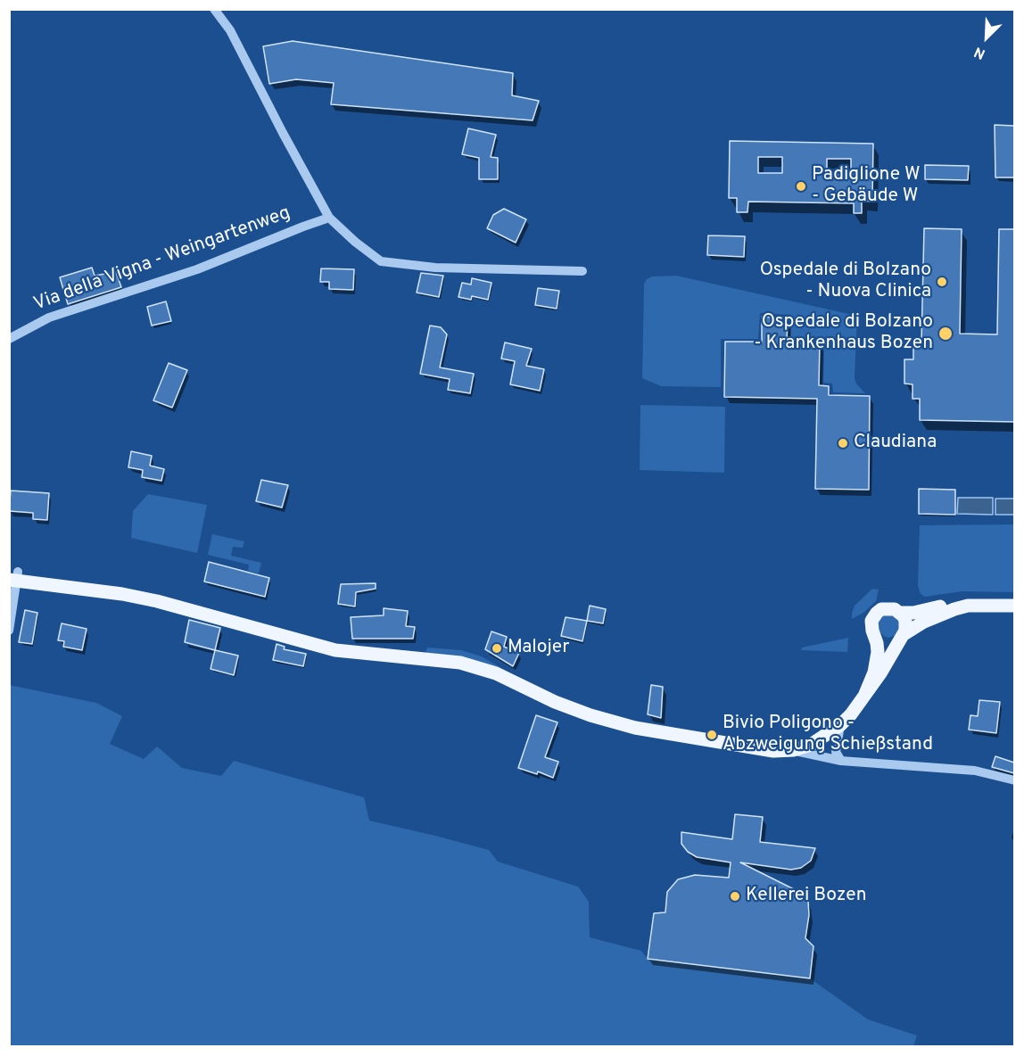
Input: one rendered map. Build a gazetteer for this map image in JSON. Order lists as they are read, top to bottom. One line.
{"streets":{"street":["Via della Vigna - Weingartenweg"]},"places":["Padiglione W - Gebäude W","Ospedale di Bolzano - Nuova Clinica","Ospedale di Bolzano - Krankenhaus Bozen","Claudiana","Malojer","Bivio Poligono - Abzweigung Schießstand","Kellerei Bozen"],"north":"bottom left"}
